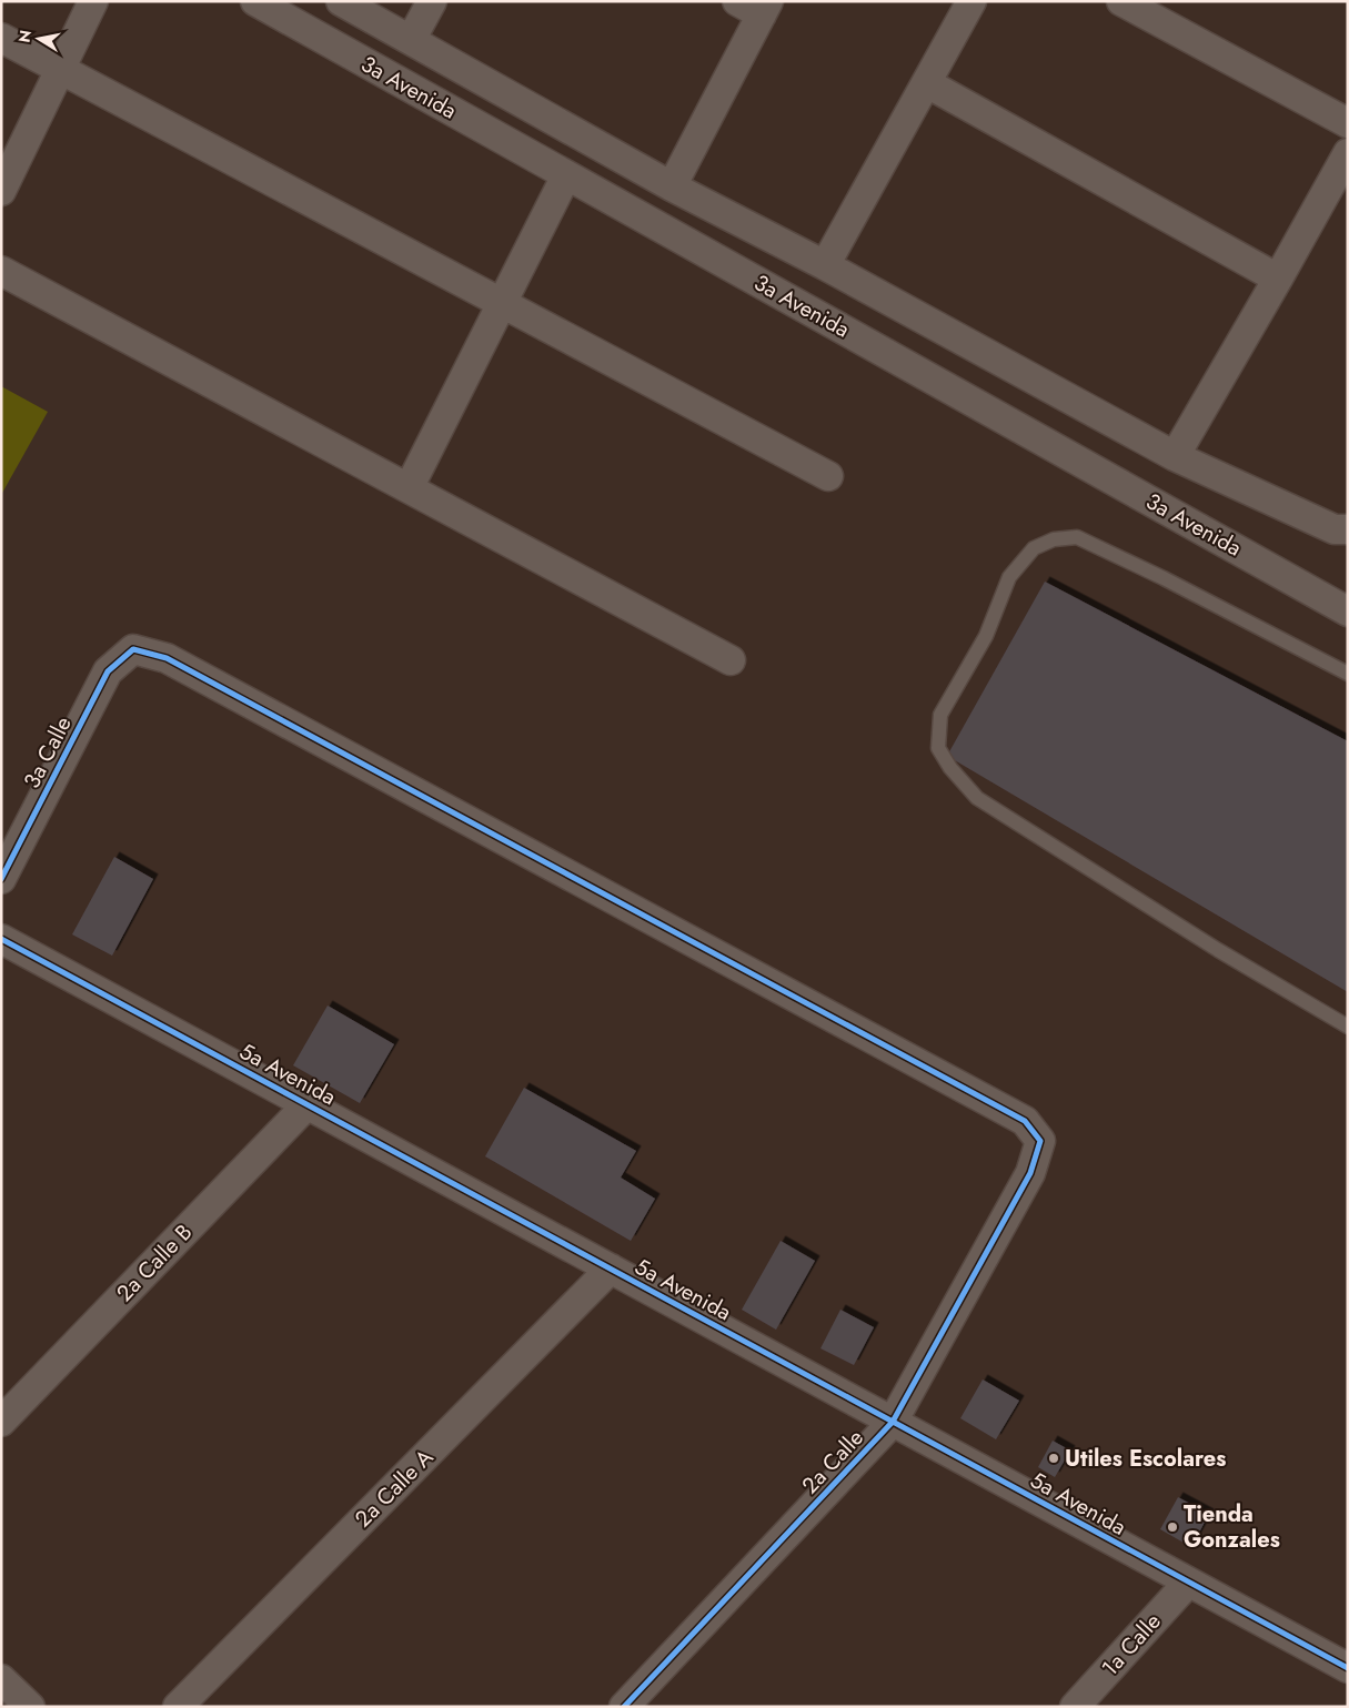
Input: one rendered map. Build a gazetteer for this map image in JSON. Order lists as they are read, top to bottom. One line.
{"streets":{"street":["3a Avenida","3a Calle","5a Avenida","2a Calle B","2a Calle","2a Calle A","1a Calle"]},"crossings":[["3a Calle","2a Calle"],["5a Avenida","2a Calle B"],["5a Avenida","2a Calle"],["5a Avenida","2a Calle A"],["5a Avenida","1a Calle"]],"places":["Utiles Escolares","Tienda Gonzales"],"north":"left"}
